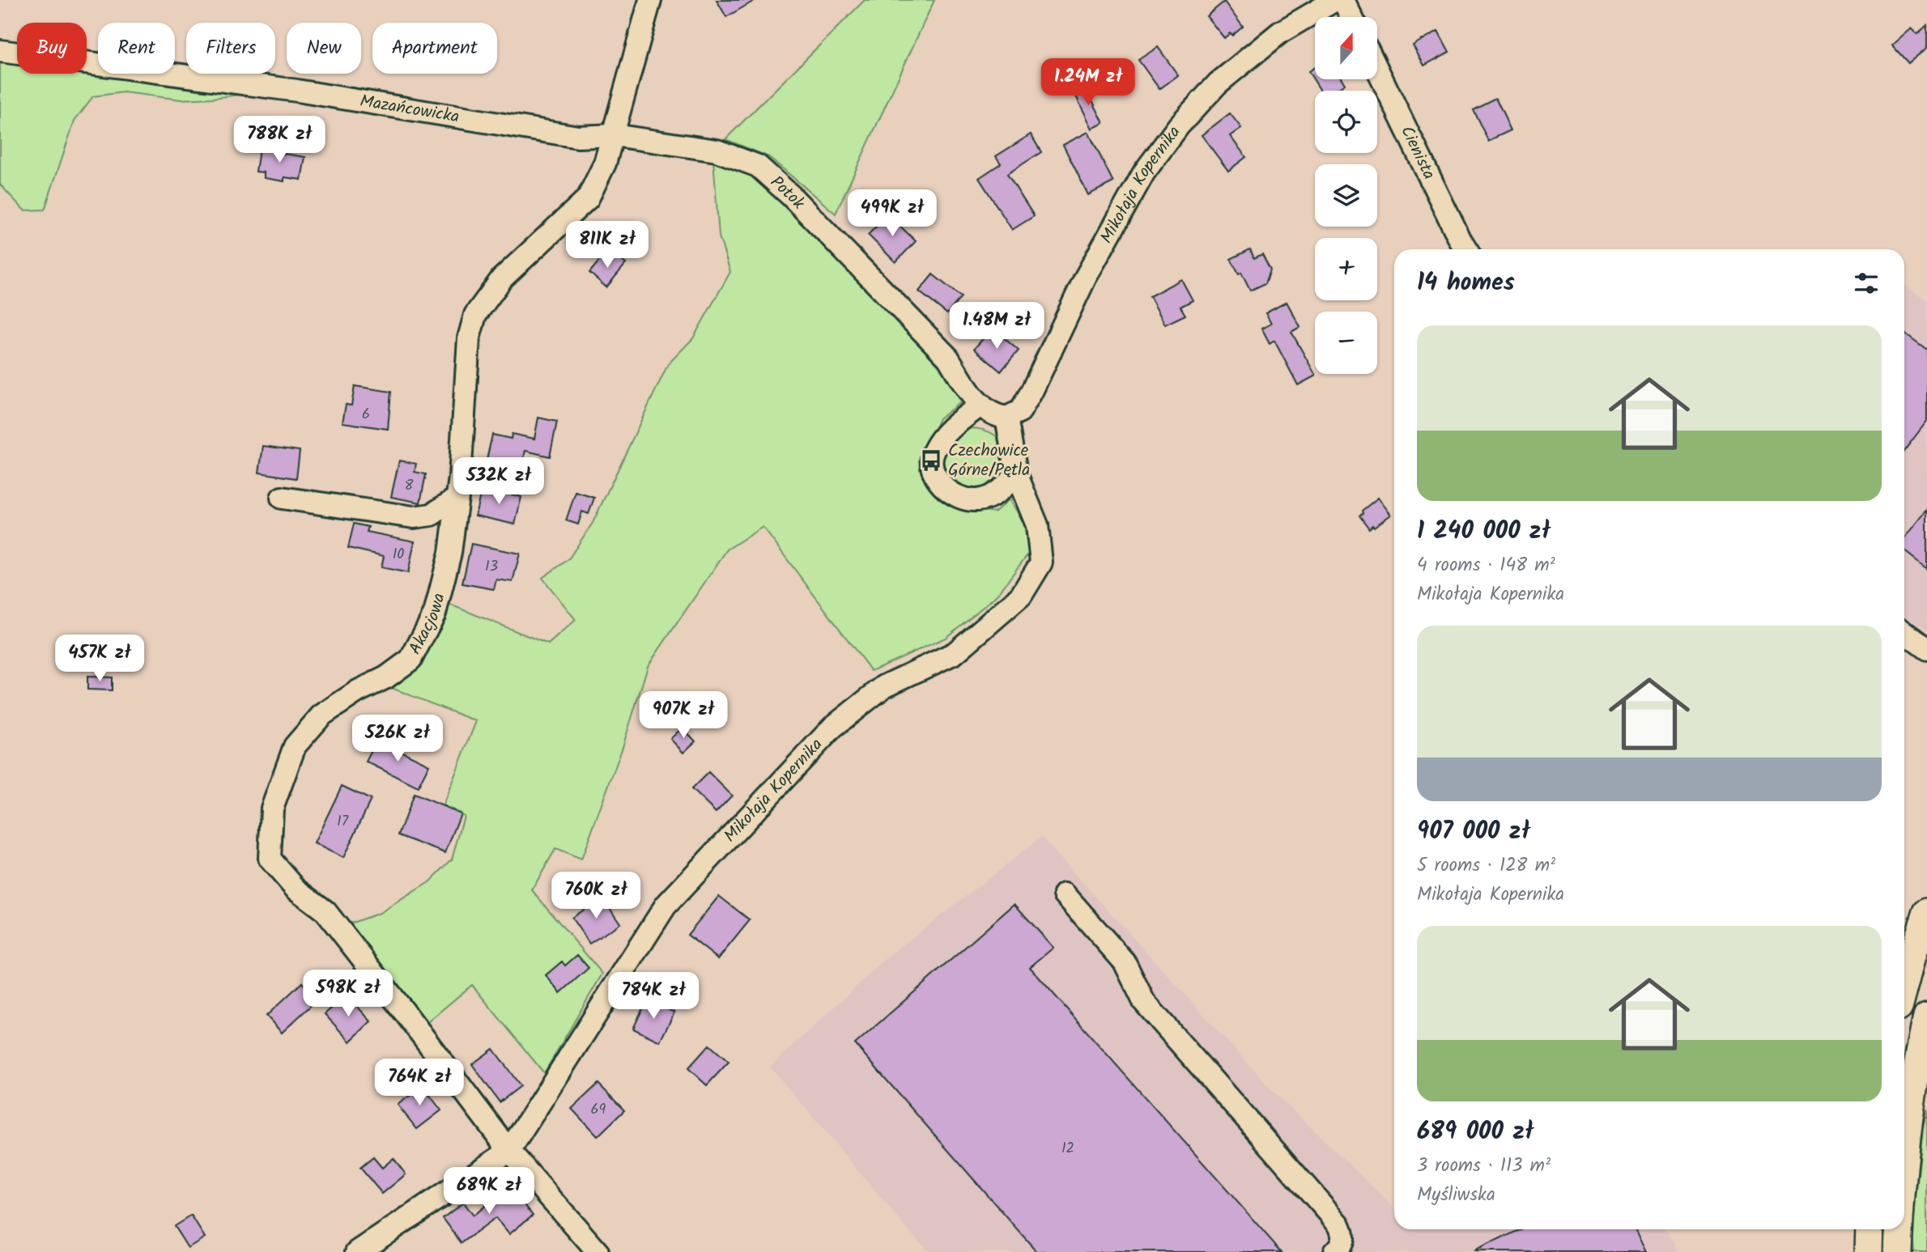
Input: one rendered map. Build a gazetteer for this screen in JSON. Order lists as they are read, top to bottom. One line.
{"streets":{"street":["Mazańcowicka","Cienista","Mikołaja Kopernika","Potok","Akacjowa"]},"crossings":[["Mazańcowicka","Potok"],["Mazańcowicka","Akacjowa"],["Mikołaja Kopernika","Potok"],["Mikołaja Kopernika","Akacjowa"],["Potok","Akacjowa"]],"places":{"bus stop":["Czechowice Górne/Pętla"]},"house_numbers":["6","8","10","13","17","69","12"],"north":"top","page":{"map_buttons":["+","−"],"chip":["Buy","Rent","Filters","New","Apartment"],"price":["1.24M zł","788K zł","499K zł","811K zł","1.48M zł","532K zł","457K zł","907K zł","526K zł","760K zł","598K zł","784K zł","764K zł","689K zł"],"heading":"14 homes","list":[{"name":"1 240 000 zł","note":"4 rooms · 148 m² · Mikołaja Kopernika"},{"name":"907 000 zł","note":"5 rooms · 128 m² · Mikołaja Kopernika"},{"name":"689 000 zł","note":"3 rooms · 113 m² · Myśliwska"}]}}
